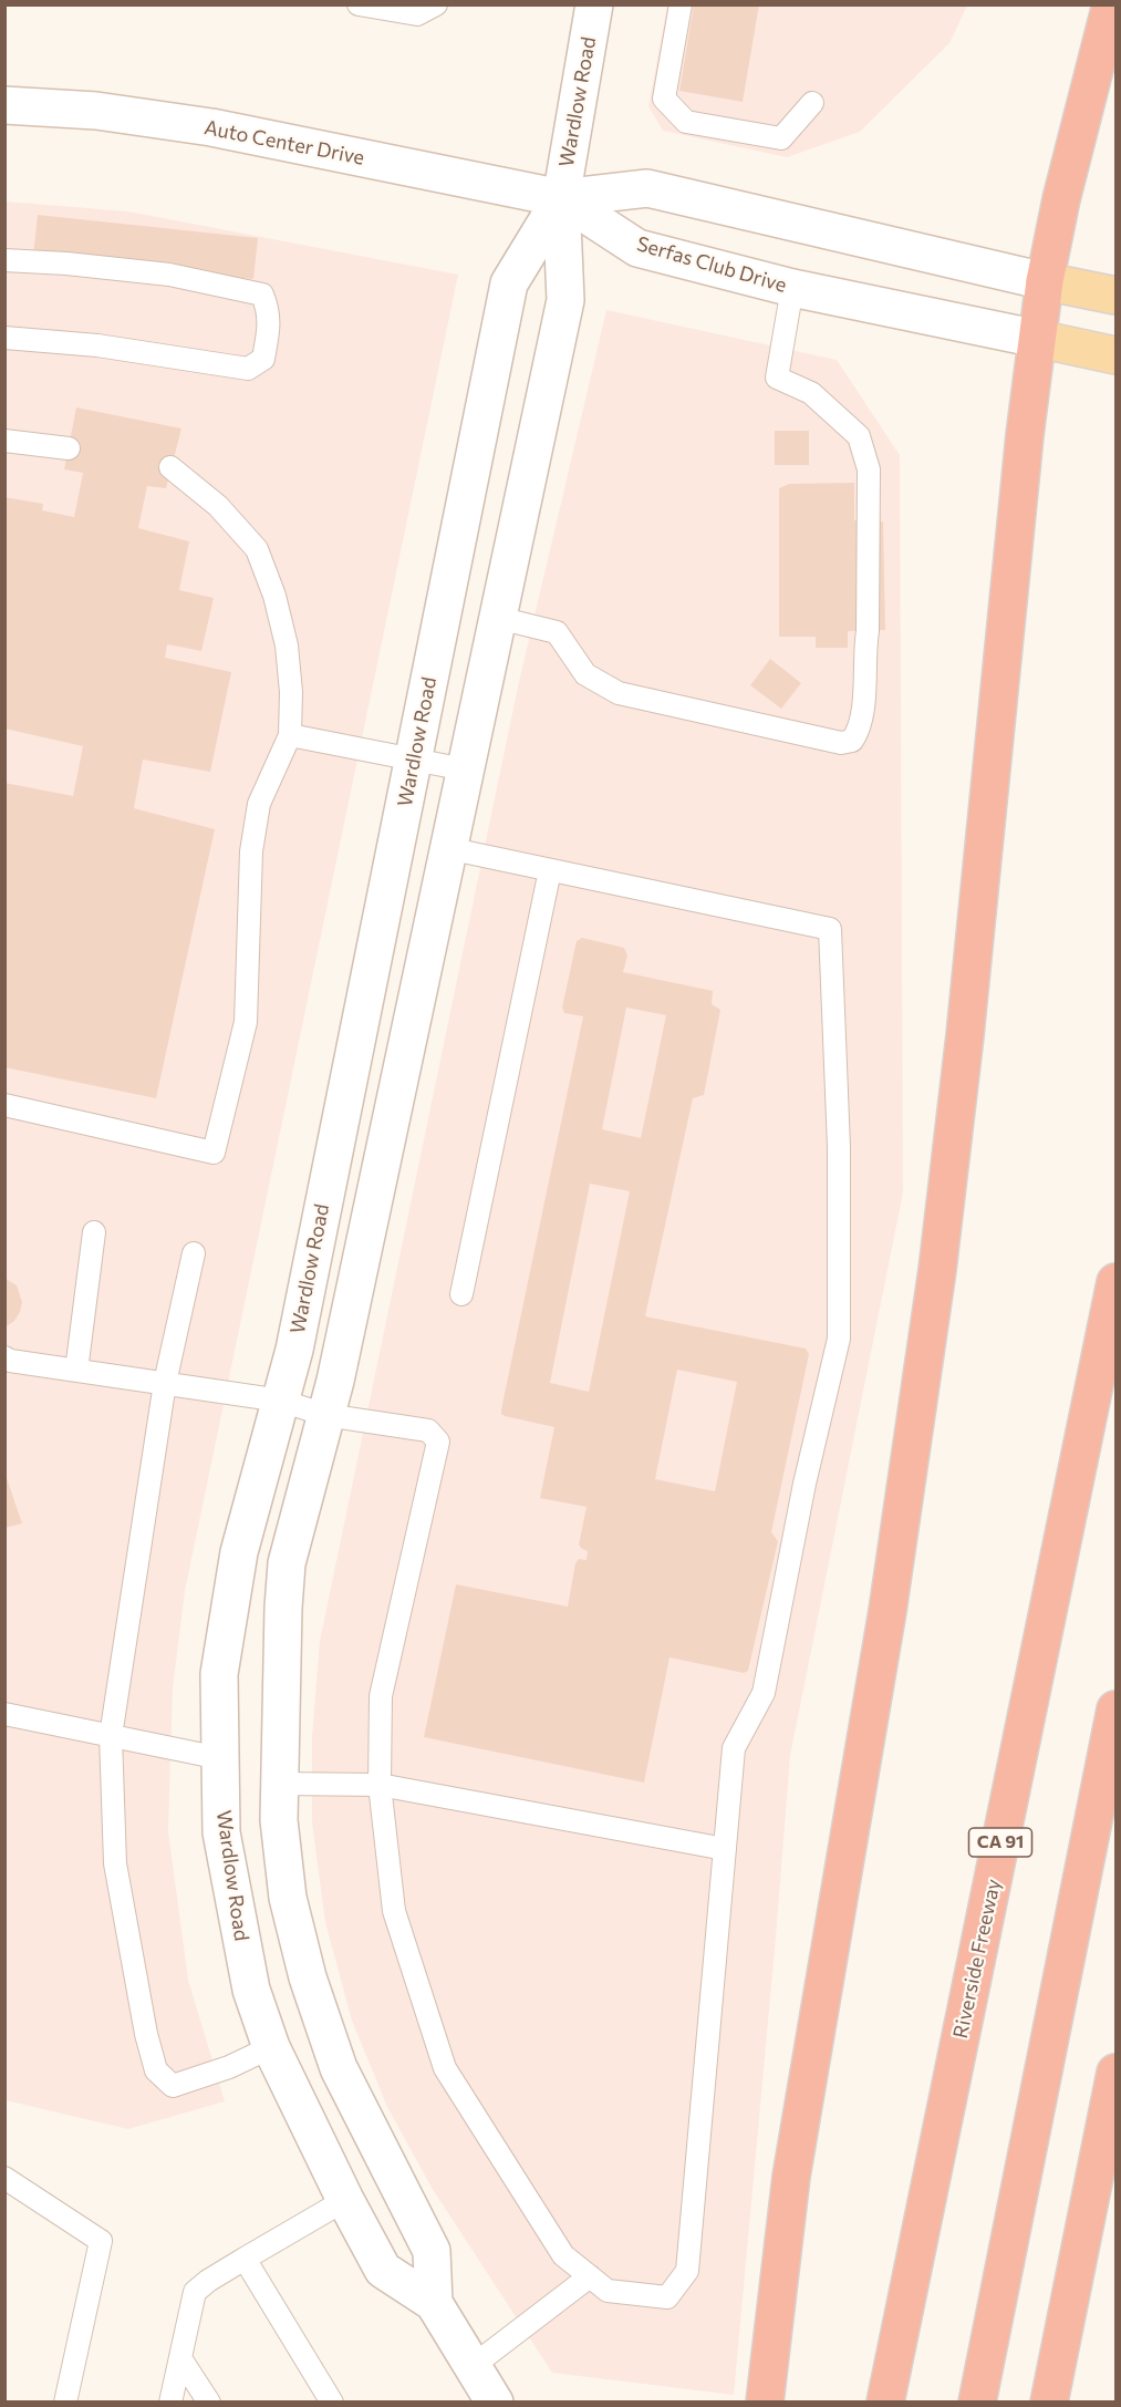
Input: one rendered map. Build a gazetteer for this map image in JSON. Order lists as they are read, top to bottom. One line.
{"streets":{"highway":["CA 91","Riverside Freeway"],"main road":["Serfas Club Drive"],"street":["Wardlow Road","Auto Center Drive"]},"crossings":[["Wardlow Road","Auto Center Drive"],["Wardlow Road","Serfas Club Drive"],["Auto Center Drive","Serfas Club Drive"]]}
